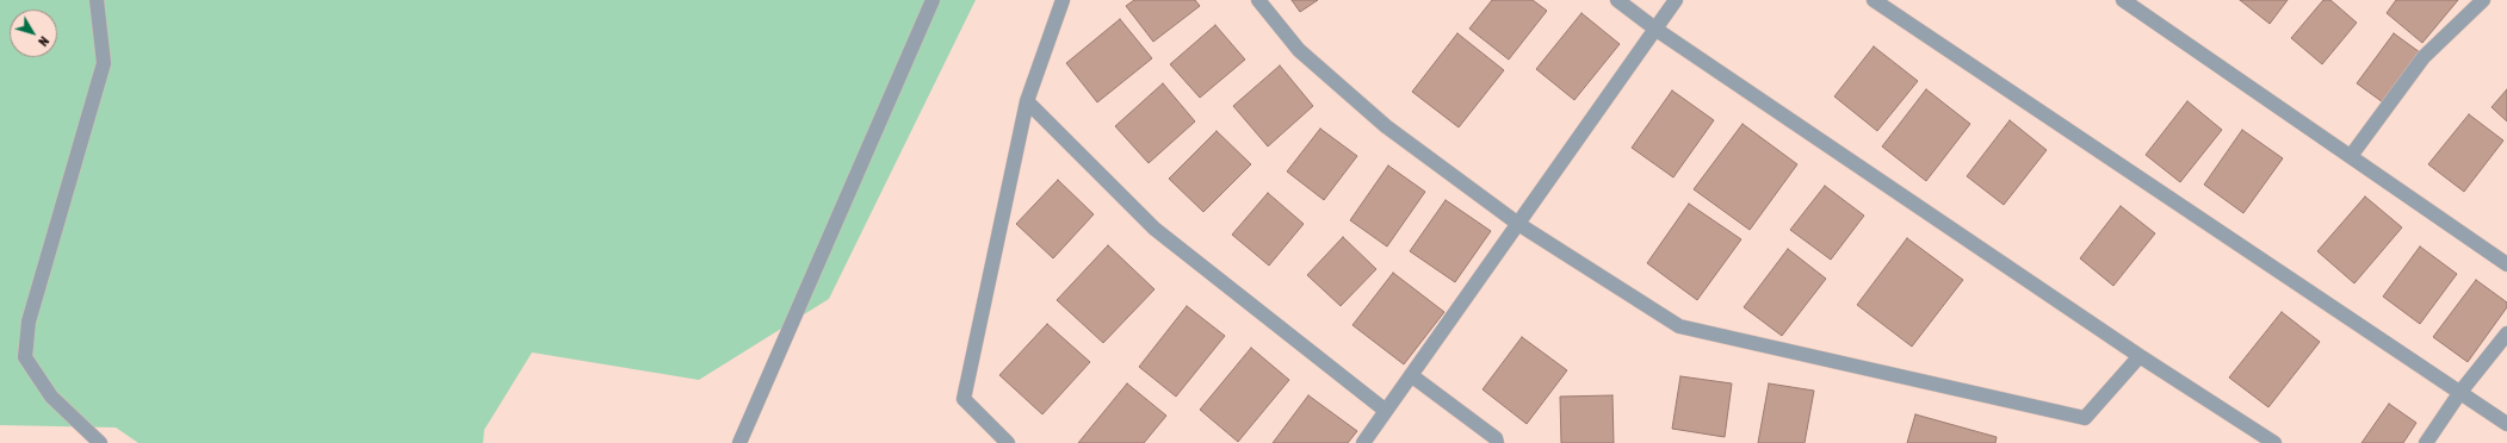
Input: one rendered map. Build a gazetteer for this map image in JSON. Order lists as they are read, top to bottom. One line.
{"north":"bottom right"}
